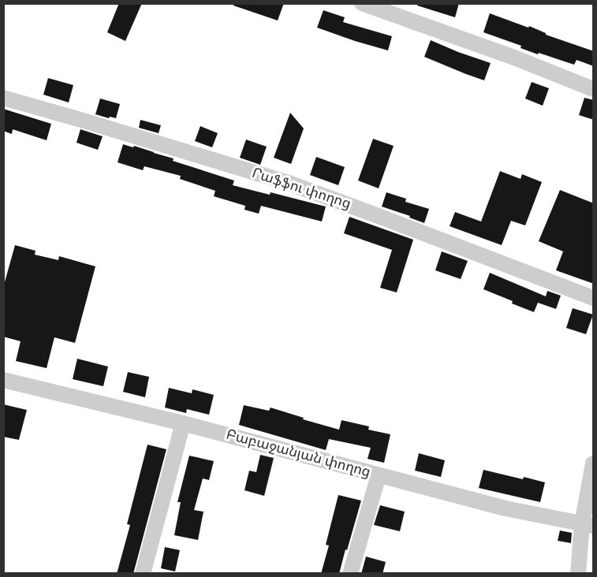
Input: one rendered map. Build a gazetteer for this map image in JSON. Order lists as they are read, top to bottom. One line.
{"streets":{"street":["Րաֆֆու փողոց","Բաբաջանյան փողոց"]}}
